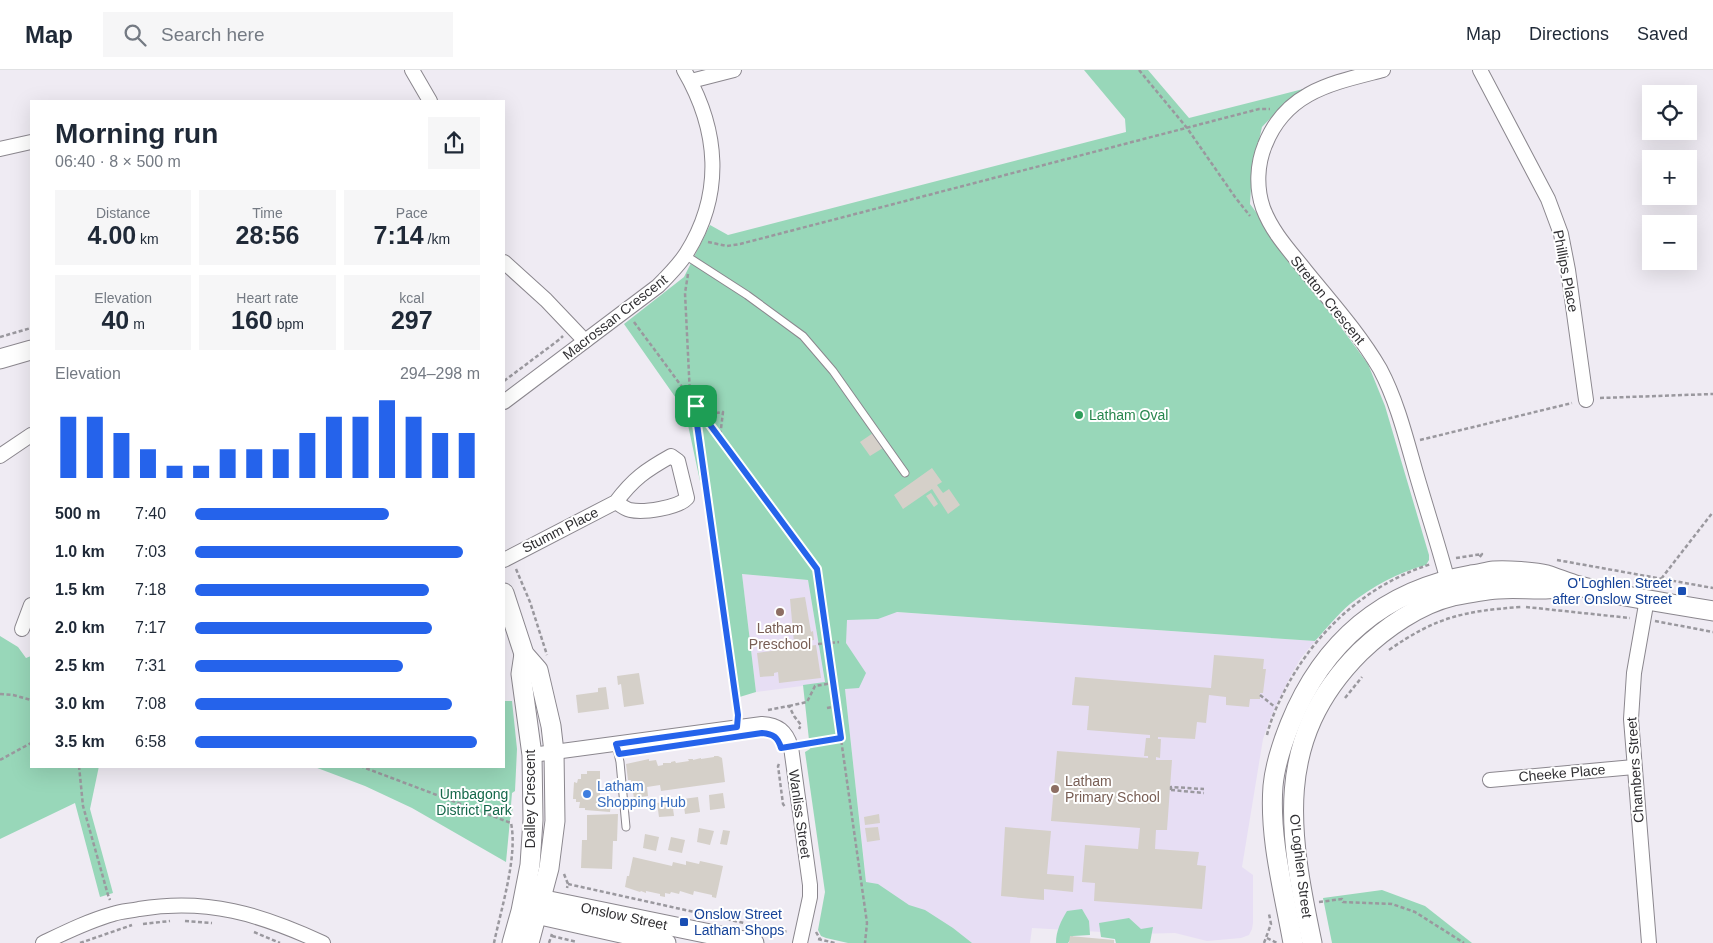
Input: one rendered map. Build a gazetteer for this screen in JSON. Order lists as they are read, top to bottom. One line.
{"streets":{"street":["Phillips Place","Stretton Crescent","Macrossan Crescent","Stumm Place","Chambers Street","Cheeke Place","Dalley Crescent","Wanliss Street","O'Loghlen Street","Onslow Street"]},"crossings":[["Stretton Crescent","O'Loghlen Street"],["Chambers Street","Cheeke Place"],["Chambers Street","O'Loghlen Street"],["Dalley Crescent","Wanliss Street"],["Dalley Crescent","Onslow Street"]],"parks":["Umbagong District Park"],"places":{"other":["Latham Oval","Latham Preschool","Latham Primary School","Latham Shopping Hub"],"transit":["O'Loghlen Street after Onslow Street","Onslow Street Latham Shops"]},"page":{"header":"Map","search":"Search here","nav":["Map","Directions","Saved"],"map_buttons":["+","−"],"heading":["Morning run","06:40 · 8 × 500 m"],"stats":[["Distance","4.00 km"],["Time","28:56"],["Pace","7:14 /km"],["Elevation","40 m"],["Heart rate","160 bpm"],["kcal","297"]],"chart":["Elevation","294–298 m"],"list":[{"name":"500 m","note":"7:40"},{"name":"1.0 km","note":"7:03"},{"name":"1.5 km","note":"7:18"},{"name":"2.0 km","note":"7:17"},{"name":"2.5 km","note":"7:31"},{"name":"3.0 km","note":"7:08"},{"name":"3.5 km","note":"6:58"}]}}
